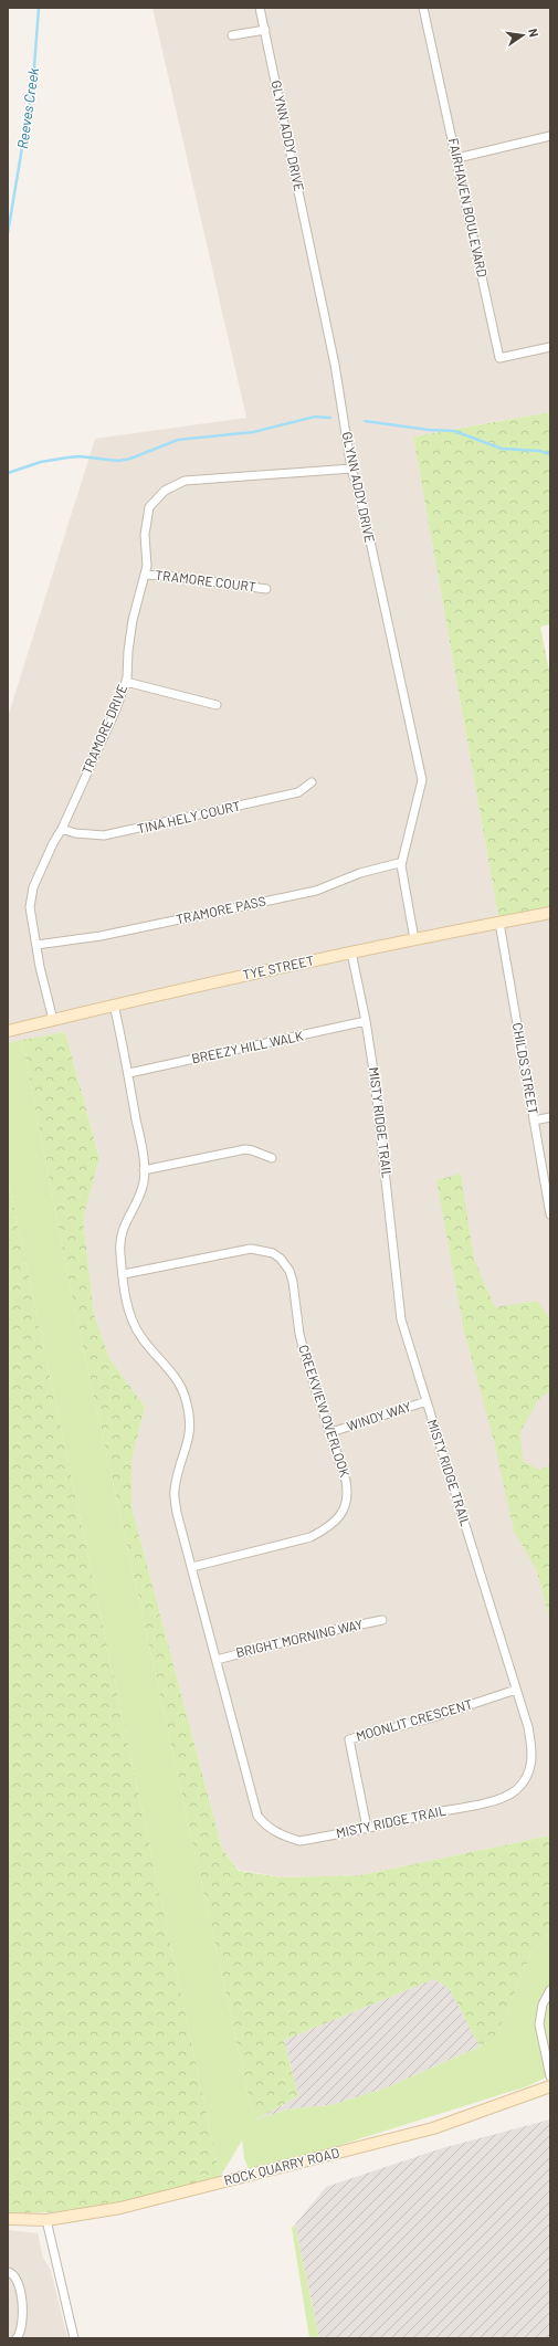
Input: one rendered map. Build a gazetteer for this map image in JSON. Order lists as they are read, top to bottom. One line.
{"streets":{"street":["GLYNN ADDY DRIVE","FAIRHAVEN BOULEVARD","TRAMORE COURT","TRAMORE DRIVE","TINA HELY COURT","TRAMORE PASS","TYE STREET","BREEZY HILL WALK","CHILDS STREET","MISTY RIDGE TRAIL","CREEKVIEW OVERLOOK","WINDY WAY","BRIGHT MORNING WAY","MOONLIT CRESCENT","ROCK QUARRY ROAD"]},"crossings":[["GLYNN ADDY DRIVE","TRAMORE DRIVE"],["GLYNN ADDY DRIVE","TRAMORE PASS"],["GLYNN ADDY DRIVE","TYE STREET"],["TRAMORE COURT","TRAMORE DRIVE"],["TRAMORE DRIVE","TINA HELY COURT"],["TRAMORE DRIVE","TRAMORE PASS"],["TRAMORE DRIVE","TYE STREET"],["TYE STREET","CHILDS STREET"],["TYE STREET","MISTY RIDGE TRAIL"],["BREEZY HILL WALK","MISTY RIDGE TRAIL"],["MISTY RIDGE TRAIL","CREEKVIEW OVERLOOK"],["MISTY RIDGE TRAIL","WINDY WAY"],["MISTY RIDGE TRAIL","BRIGHT MORNING WAY"],["MISTY RIDGE TRAIL","MOONLIT CRESCENT"],["CREEKVIEW OVERLOOK","WINDY WAY"]],"water":["Reeves Creek"],"north":"right"}
